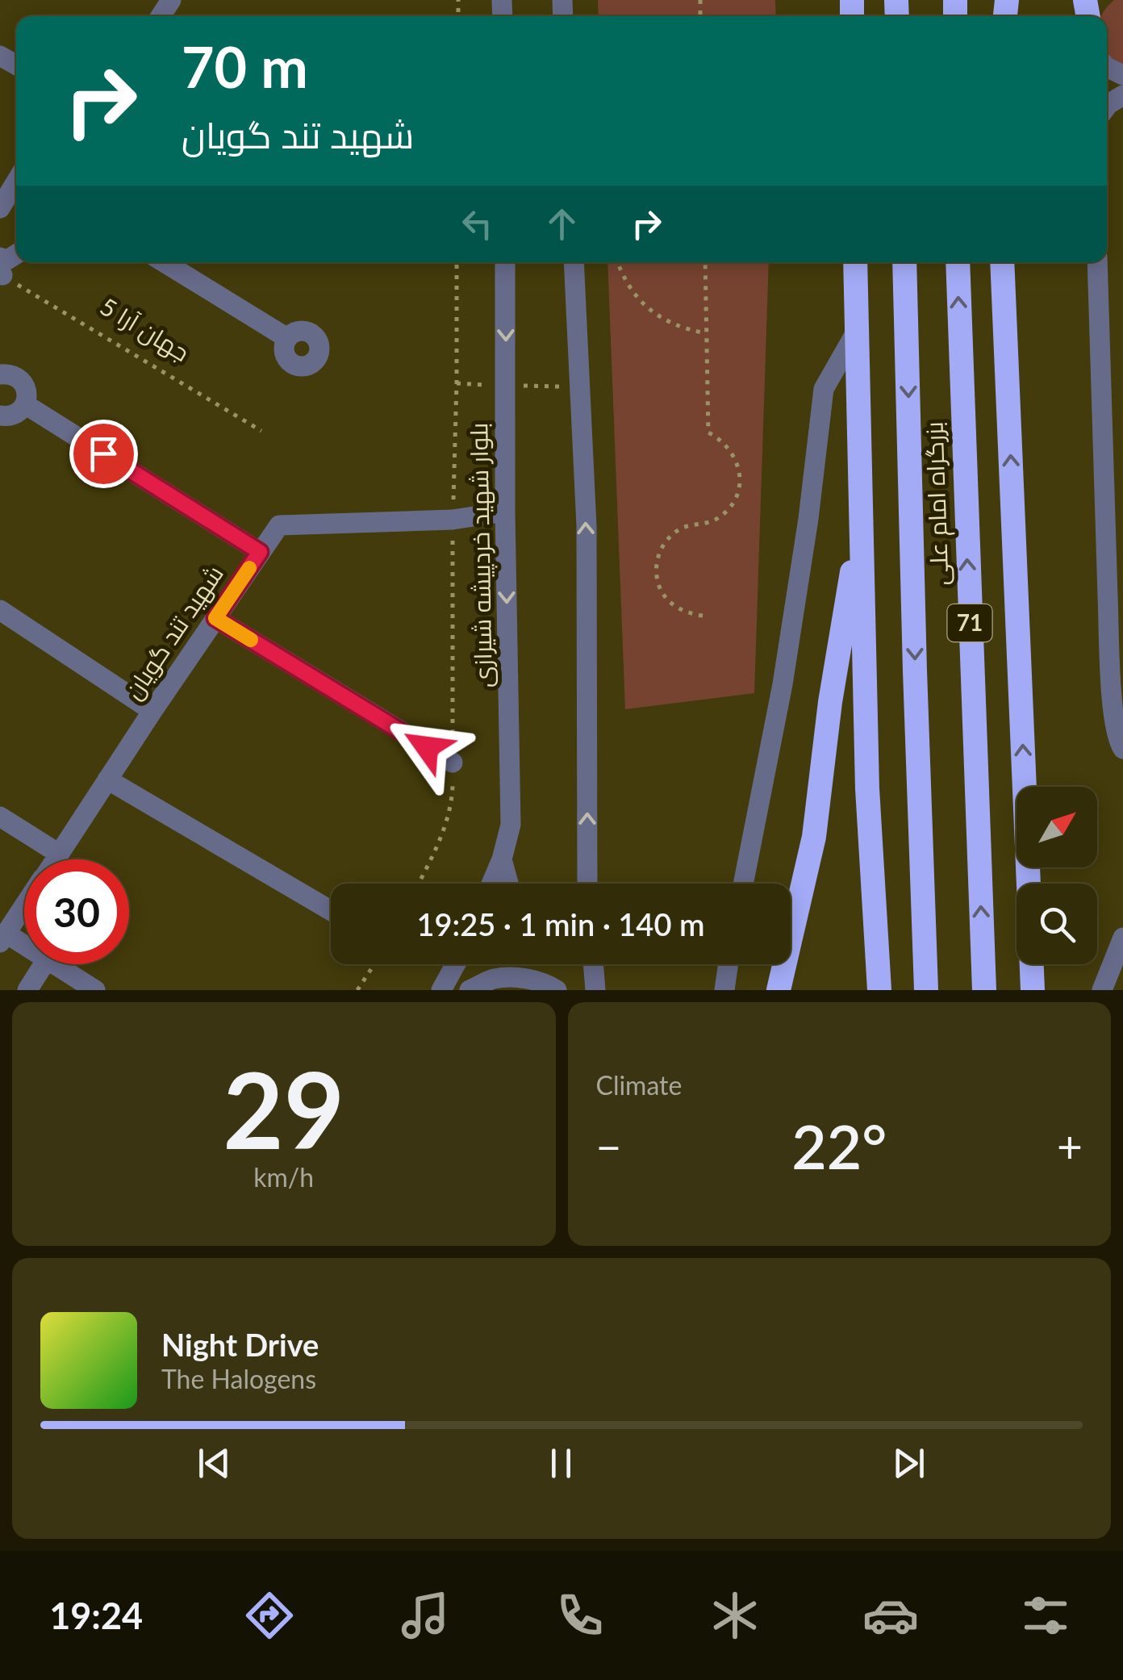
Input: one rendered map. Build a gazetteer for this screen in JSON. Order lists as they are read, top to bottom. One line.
{"streets":{"highway":["بزرگراه امام علی","71"],"street":["بلوار شهید خردپیشه شیرازی","شهید تند گویان"],"path":["جهان آرا 5"]},"crossings":[["بلوار شهید خردپیشه شیرازی","شهید تند گویان"]],"north":"top right","page":{"turn":["70 m","شهید تند گویان"],"limit":"30","trip":"19:25 · 1 min · 140 m","tile":[["29","km/h"],"Climate"],"heat":["−","22°","+"],"song":["Night Drive","The Halogens"],"tabs":"19:24"}}
